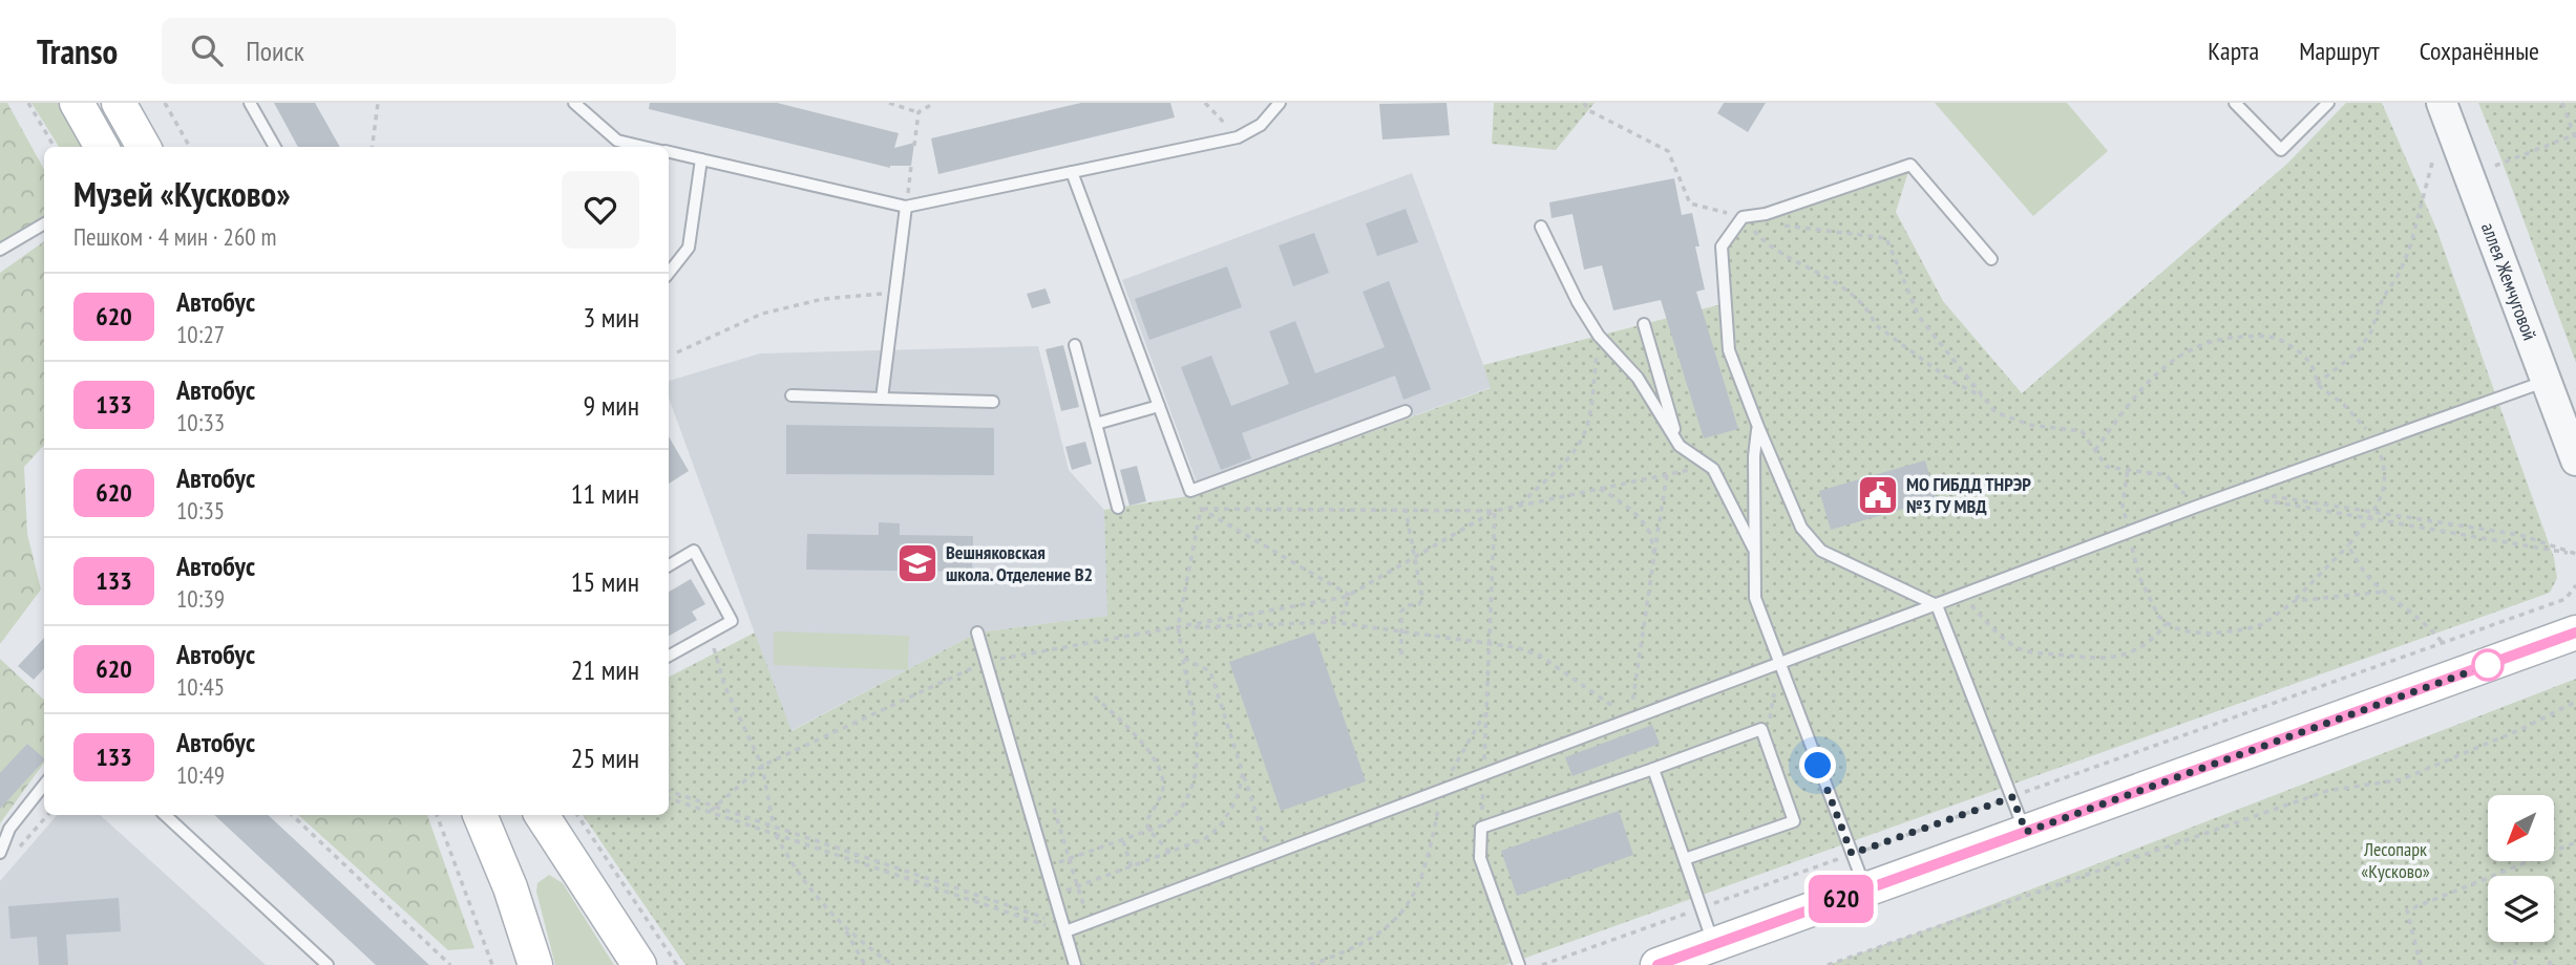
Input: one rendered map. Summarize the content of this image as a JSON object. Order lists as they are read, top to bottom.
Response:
{
  "streets": {
    "street": ["аллея Жемчуговой"]
  },
  "parks": ["Лесопарк «Кусково»"],
  "places": {
    "public building": ["МО ГИБДД ТНРЭР №3 ГУ МВД"],
    "school or university": ["Вешняковская школа. Отделение В2"]
  },
  "lines": ["bus line 620"],
  "north": "bottom left",
  "page": {
    "header": "Transo",
    "search": "Поиск",
    "nav": ["Карта", "Маршрут", "Сохранённые"],
    "on_map": "620",
    "heading": ["Музей «Кусково»", "Пешком · 4 мин · 260 m"],
    "list": [
      {
        "mark": "620",
        "name": "Автобус",
        "note": "10:27",
        "value": "3 мин"
      },
      {
        "mark": "133",
        "name": "Автобус",
        "note": "10:33",
        "value": "9 мин"
      },
      {
        "mark": "620",
        "name": "Автобус",
        "note": "10:35",
        "value": "11 мин"
      },
      {
        "mark": "133",
        "name": "Автобус",
        "note": "10:39",
        "value": "15 мин"
      },
      {
        "mark": "620",
        "name": "Автобус",
        "note": "10:45",
        "value": "21 мин"
      },
      {
        "mark": "133",
        "name": "Автобус",
        "note": "10:49",
        "value": "25 мин"
      }
    ]
  }
}
